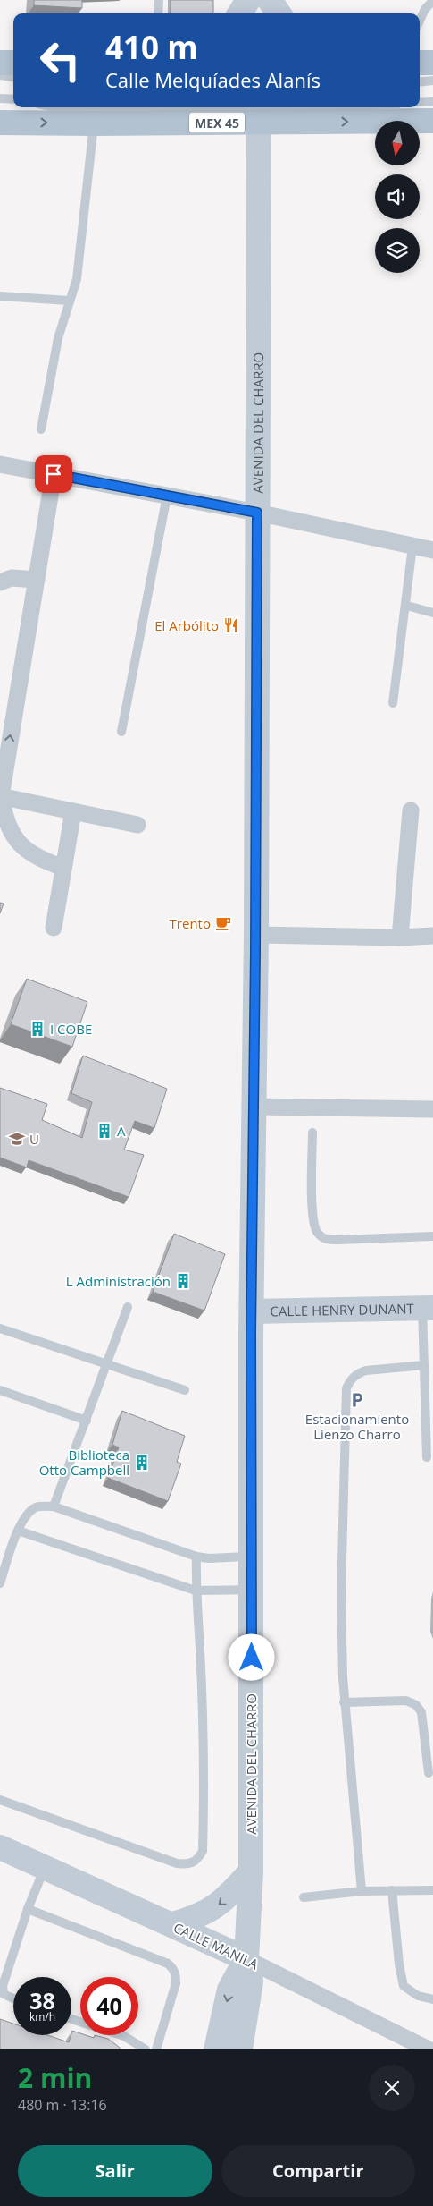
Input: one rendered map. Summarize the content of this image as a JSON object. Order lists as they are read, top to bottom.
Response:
{
  "streets": {
    "main road": ["MEX 45"],
    "street": ["AVENIDA DEL CHARRO", "CALLE HENRY DUNANT", "CALLE MANILA"]
  },
  "crossings": [
    ["MEX 45", "AVENIDA DEL CHARRO"],
    ["AVENIDA DEL CHARRO", "CALLE HENRY DUNANT"],
    ["AVENIDA DEL CHARRO", "CALLE MANILA"]
  ],
  "places": {
    "restaurant": ["El Arbólito"],
    "cafe": ["Trento"],
    "building": [
      "I COBE",
      "A",
      "L Administración",
      "Biblioteca Otto Campbell"
    ],
    "school or university": ["U"],
    "parking": ["Estacionamiento Lienzo Charro"]
  },
  "north": "bottom",
  "page": {
    "turn": ["410 m", "Calle Melquíades Alanís"],
    "speed": "38 km/h",
    "limit": "40",
    "heading": ["2 min", "480 m · 13:16"],
    "buttons": ["Salir", "Compartir"]
  }
}
